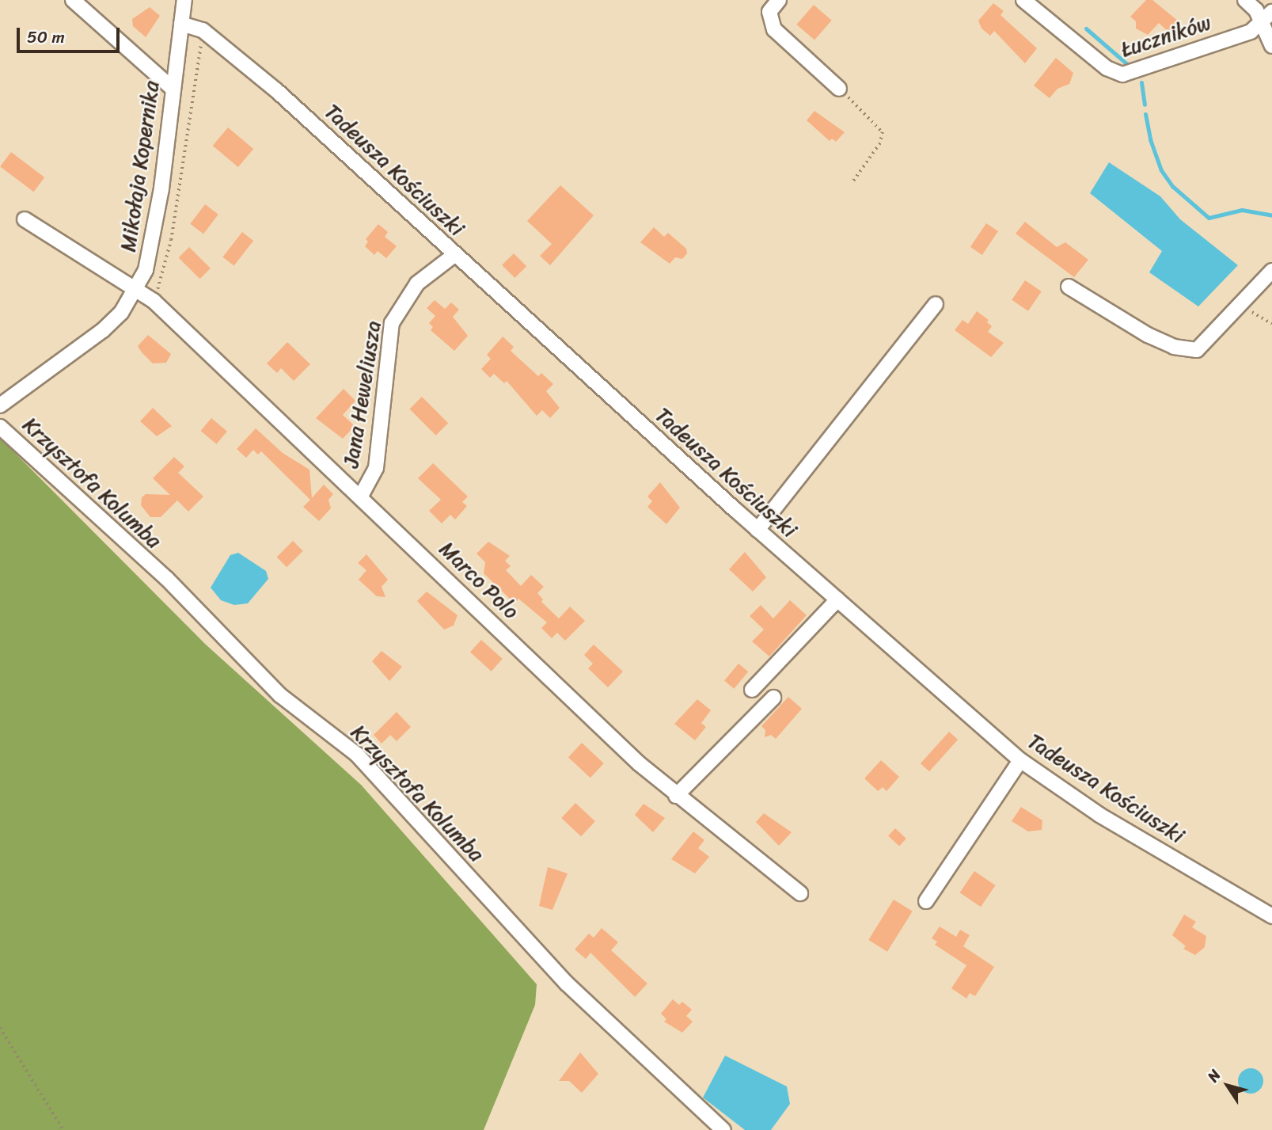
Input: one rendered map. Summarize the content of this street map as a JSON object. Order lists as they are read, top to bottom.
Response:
{
  "streets": {
    "street": [
      "Łuczników",
      "Mikołaja Kopernika",
      "Tadeusza Kościuszki",
      "Jana Heweliusza",
      "Krzysztofa Kolumba",
      "Marco Polo"
    ]
  },
  "crossings": [
    ["Mikołaja Kopernika", "Tadeusza Kościuszki"],
    ["Mikołaja Kopernika", "Marco Polo"],
    ["Tadeusza Kościuszki", "Jana Heweliusza"],
    ["Jana Heweliusza", "Marco Polo"]
  ],
  "scale_bar": "50 m",
  "north": "top left"
}
